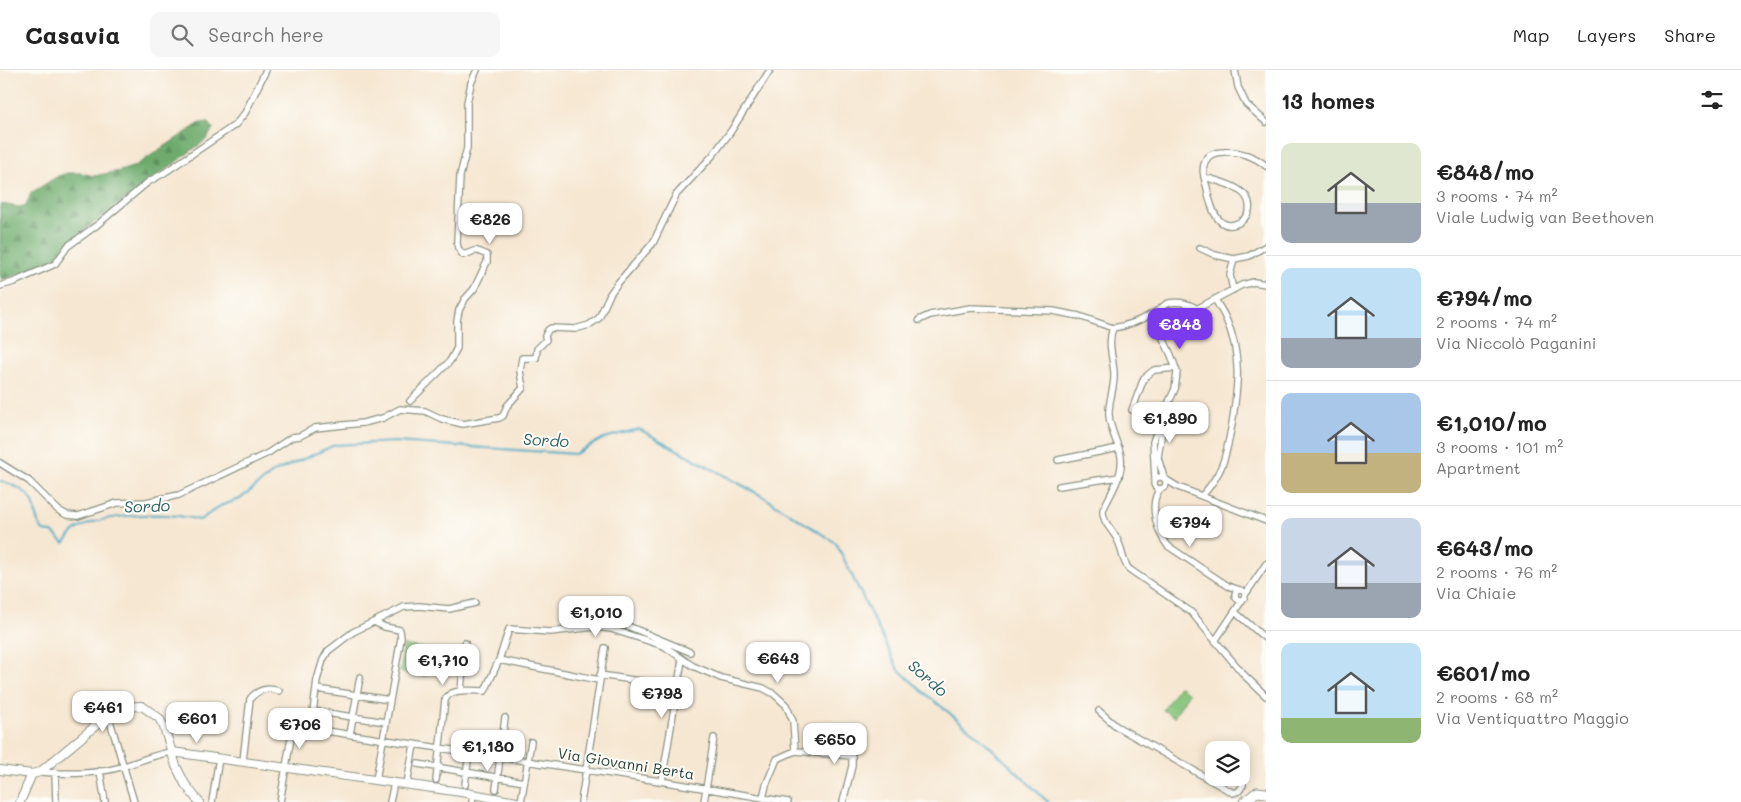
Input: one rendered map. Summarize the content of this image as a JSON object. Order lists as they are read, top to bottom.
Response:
{
  "streets": {
    "street": ["Via Giovanni Berta"]
  },
  "water": ["Sordo"],
  "page": {
    "header": "Casavia",
    "search": "Search here",
    "nav": ["Map", "Layers", "Share"],
    "heading": "13 homes",
    "list": [
      {
        "name": "€848/mo",
        "note": "3 rooms · 74 m² · Viale Ludwig van Beethoven"
      },
      {
        "name": "€794/mo",
        "note": "2 rooms · 74 m² · Via Niccolò Paganini"
      },
      {
        "name": "€1,010/mo",
        "note": "3 rooms · 101 m² · Apartment"
      },
      {
        "name": "€643/mo",
        "note": "2 rooms · 76 m² · Via Chiaie"
      },
      {
        "name": "€601/mo",
        "note": "2 rooms · 68 m² · Via Ventiquattro Maggio"
      }
    ],
    "price": [
      "€826",
      "€848",
      "€1,890",
      "€794",
      "€1,010",
      "€643",
      "€1,710",
      "€798",
      "€461",
      "€601",
      "€706",
      "€650",
      "€1,180"
    ]
  }
}
